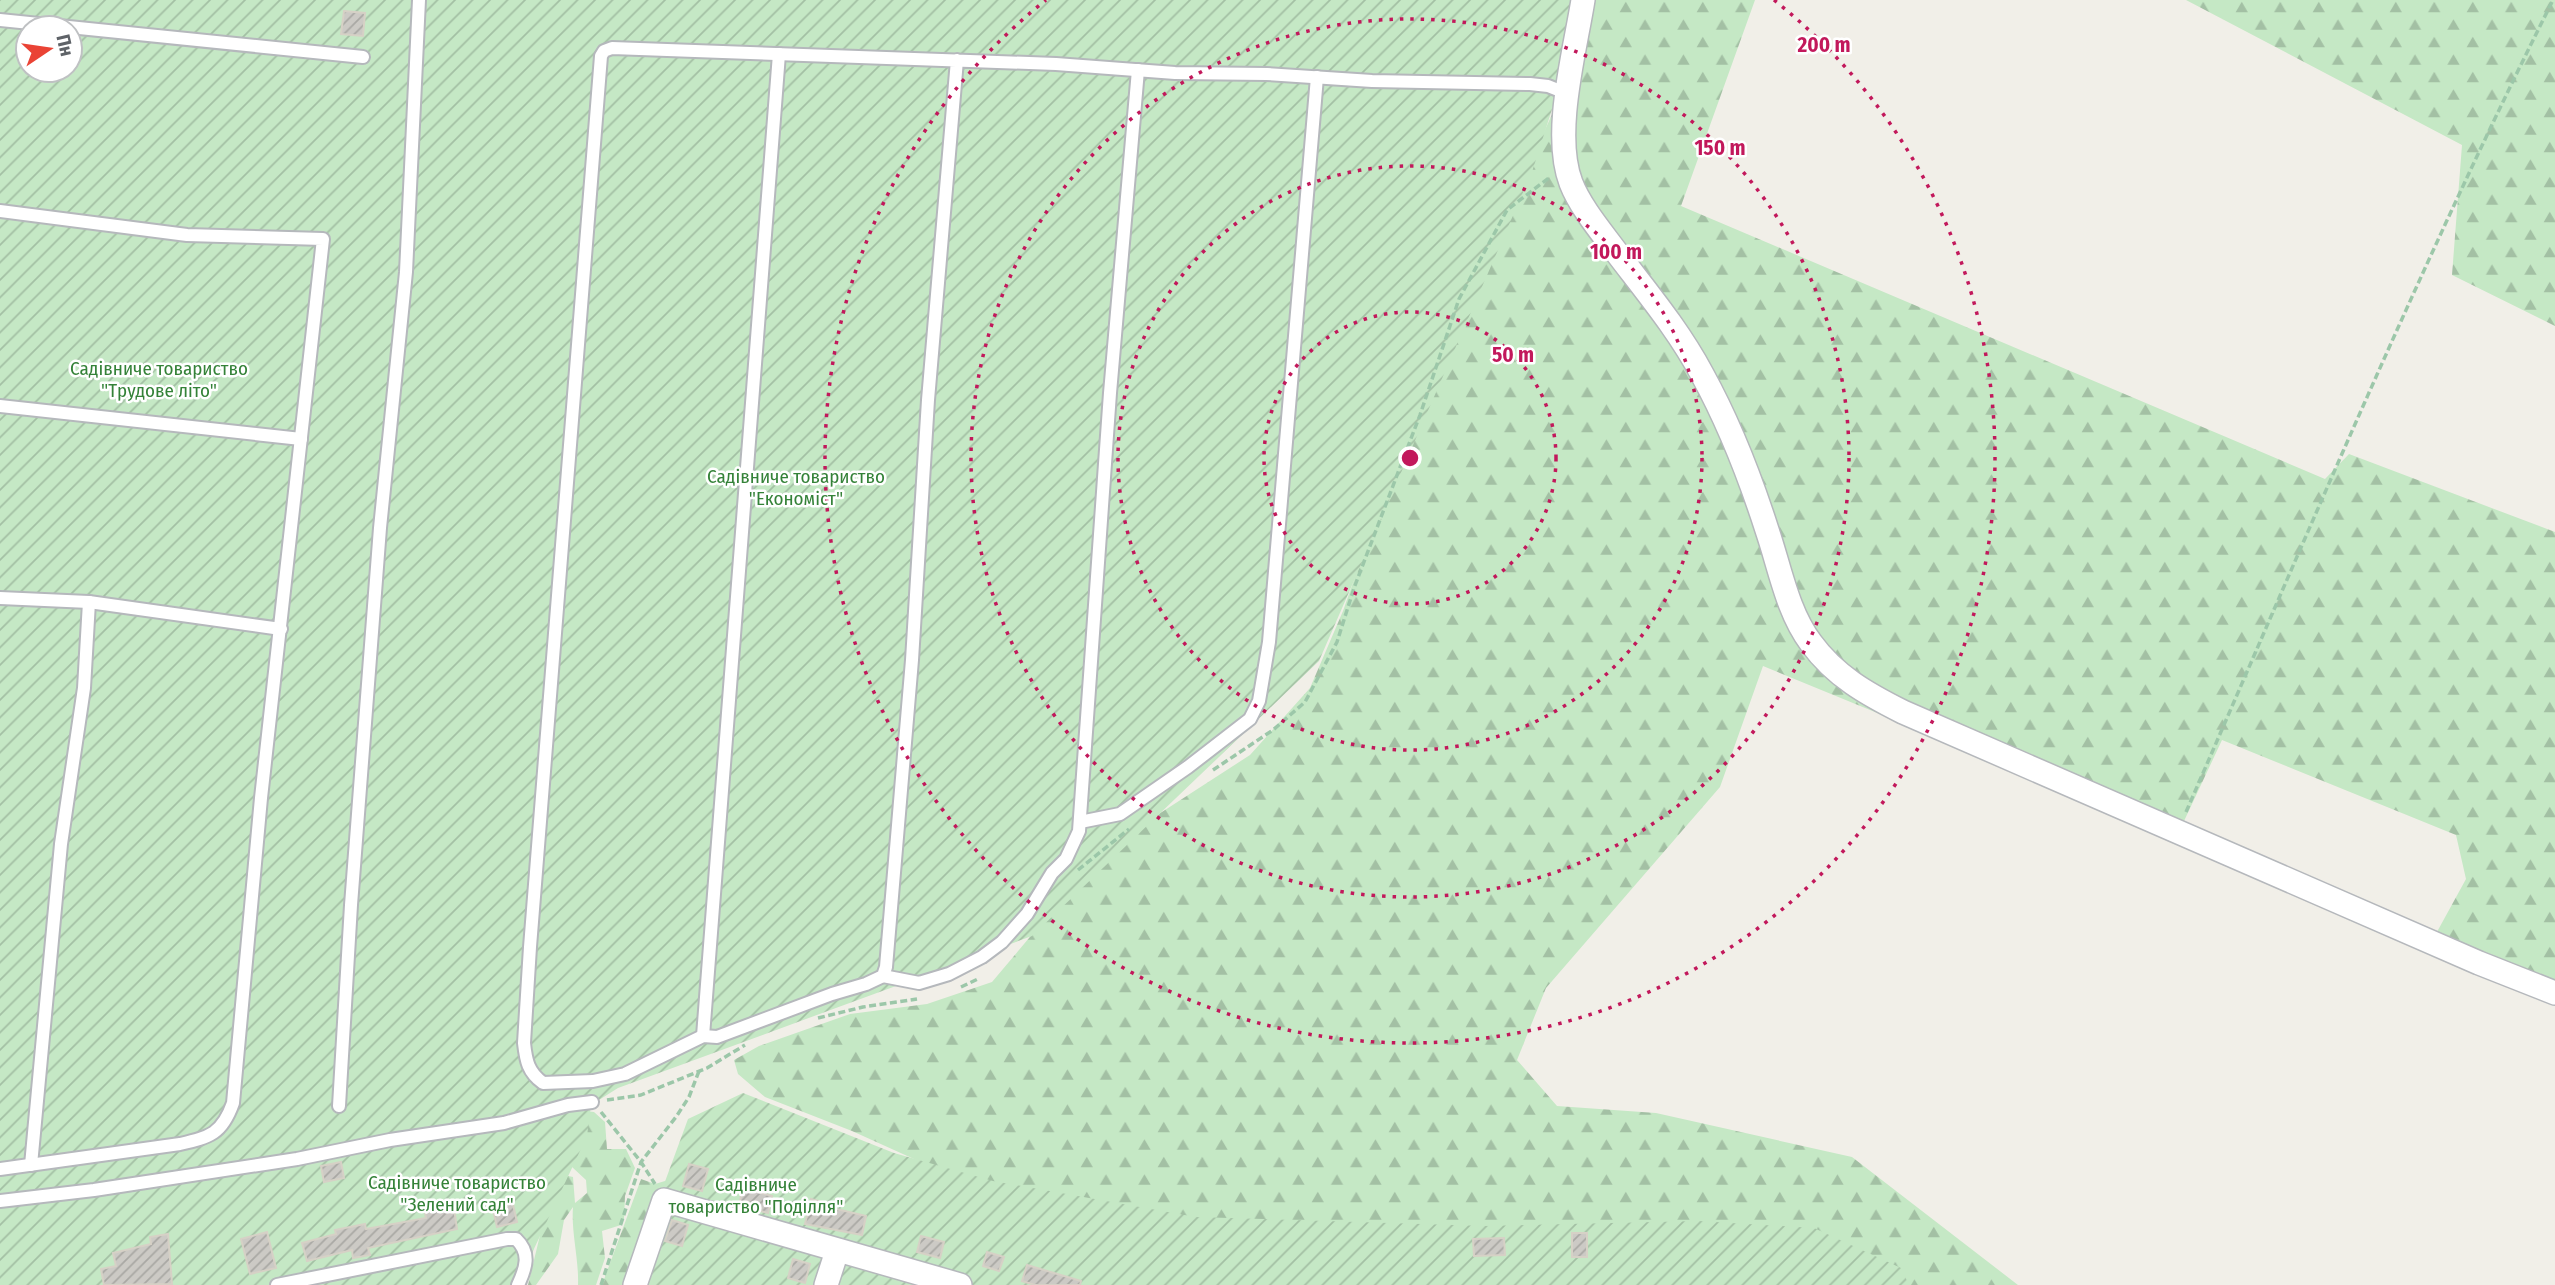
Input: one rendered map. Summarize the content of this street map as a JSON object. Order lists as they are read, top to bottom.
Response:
{
  "parks": [
    "Садівниче товариство \"Трудове літо\"",
    "Садівниче товариство \"Економіст\"",
    "Садівниче товариство \"Зелений сад\"",
    "Садівниче товариство \"Поділля\""
  ],
  "north": "right",
  "rings": [
    "200 m",
    "150 m",
    "100 m",
    "50 m"
  ]
}
